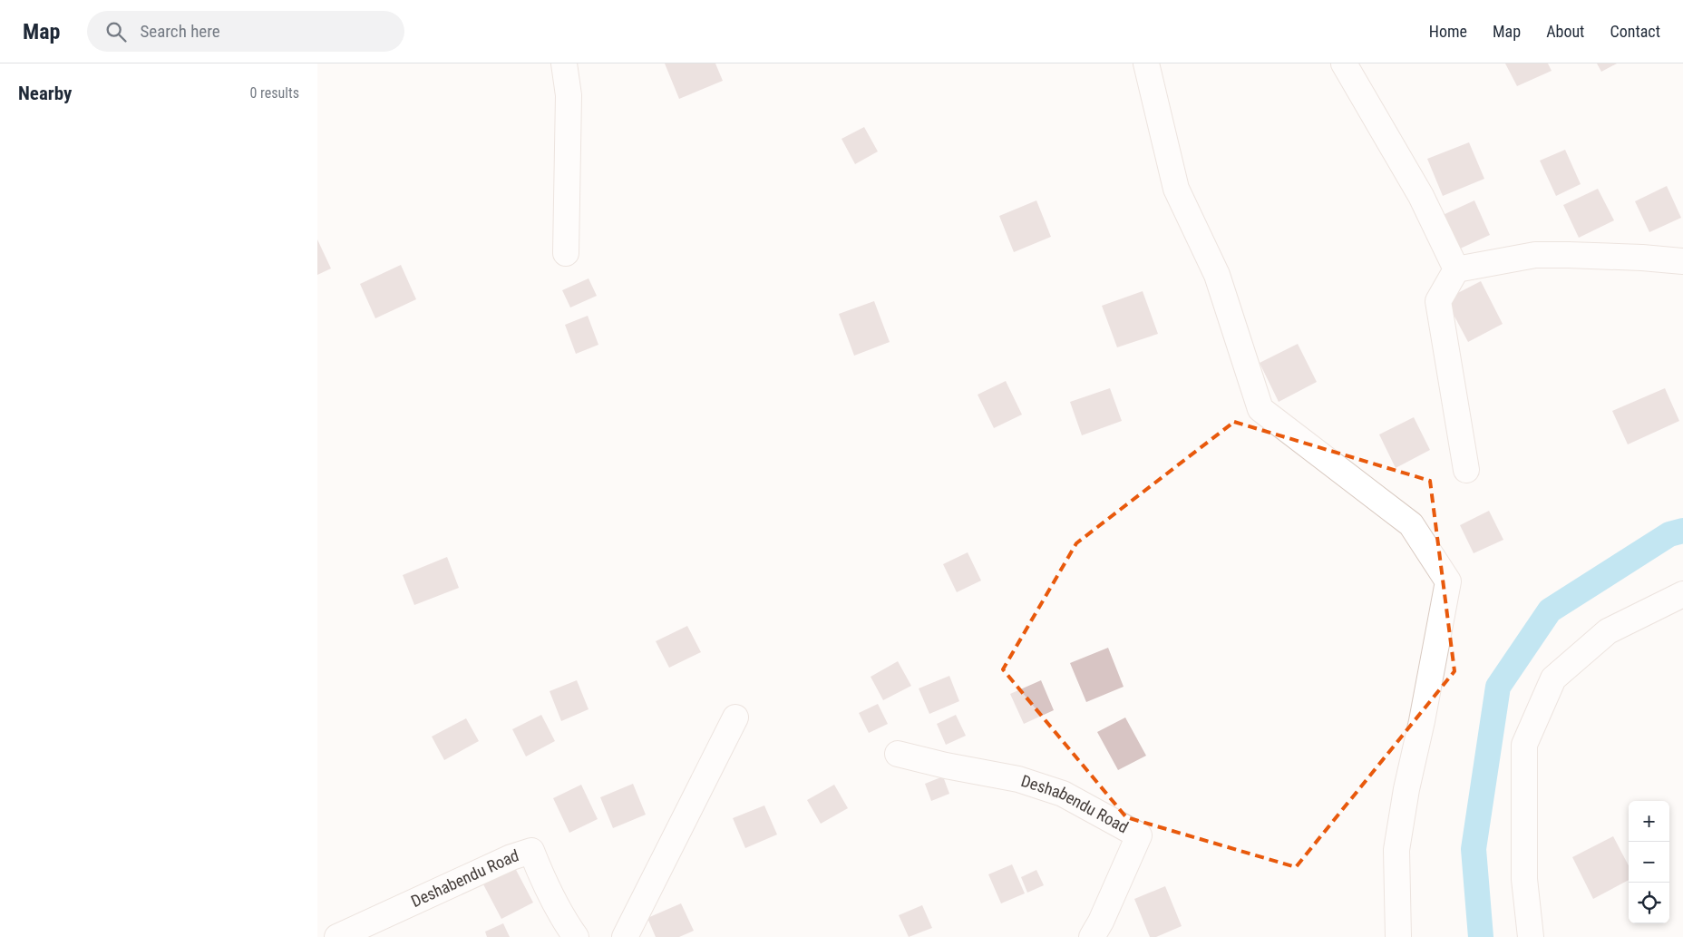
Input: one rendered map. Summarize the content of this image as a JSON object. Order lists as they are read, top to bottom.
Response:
{
  "streets": {
    "street": ["Deshabendu Road"]
  },
  "page": {
    "header": "Map",
    "search": "Search here",
    "nav": [
      "Home",
      "Map",
      "About",
      "Contact"
    ],
    "heading": ["Nearby", "0 results"],
    "map_buttons": ["+", "−"]
  }
}
